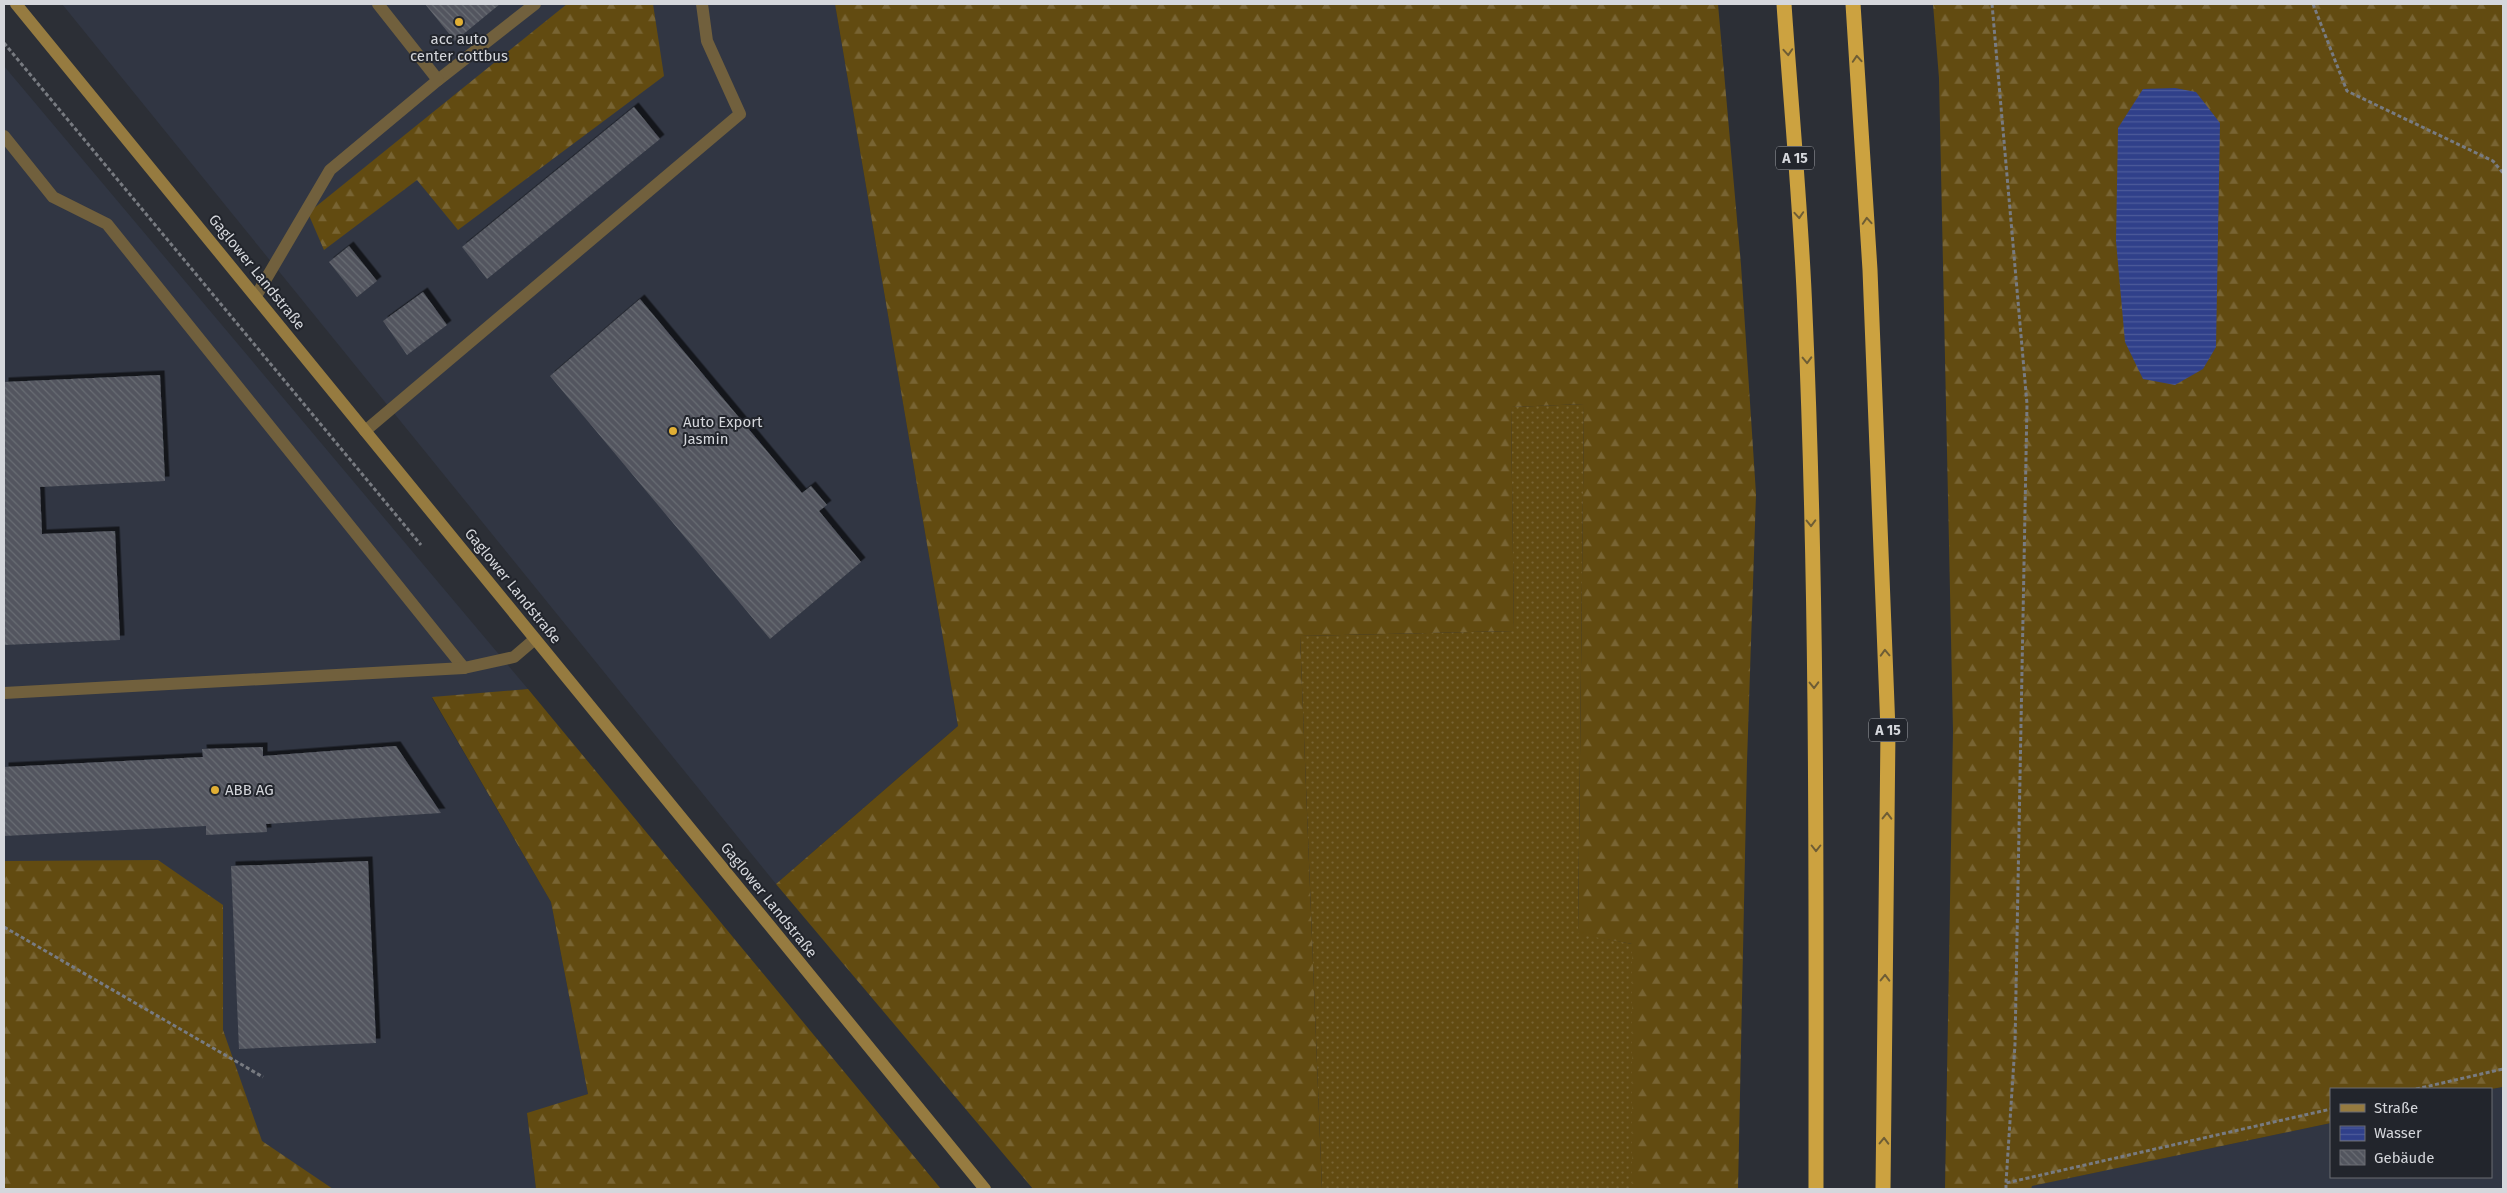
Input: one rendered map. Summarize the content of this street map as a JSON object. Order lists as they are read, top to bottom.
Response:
{
  "streets": {
    "highway": ["A 15"],
    "main road": ["Gaglower Landstraße"]
  },
  "places": ["acc auto center cottbus", "Auto Export Jasmin", "ABB AG"],
  "legend": ["Straße", "Wasser", "Gebäude"]
}
